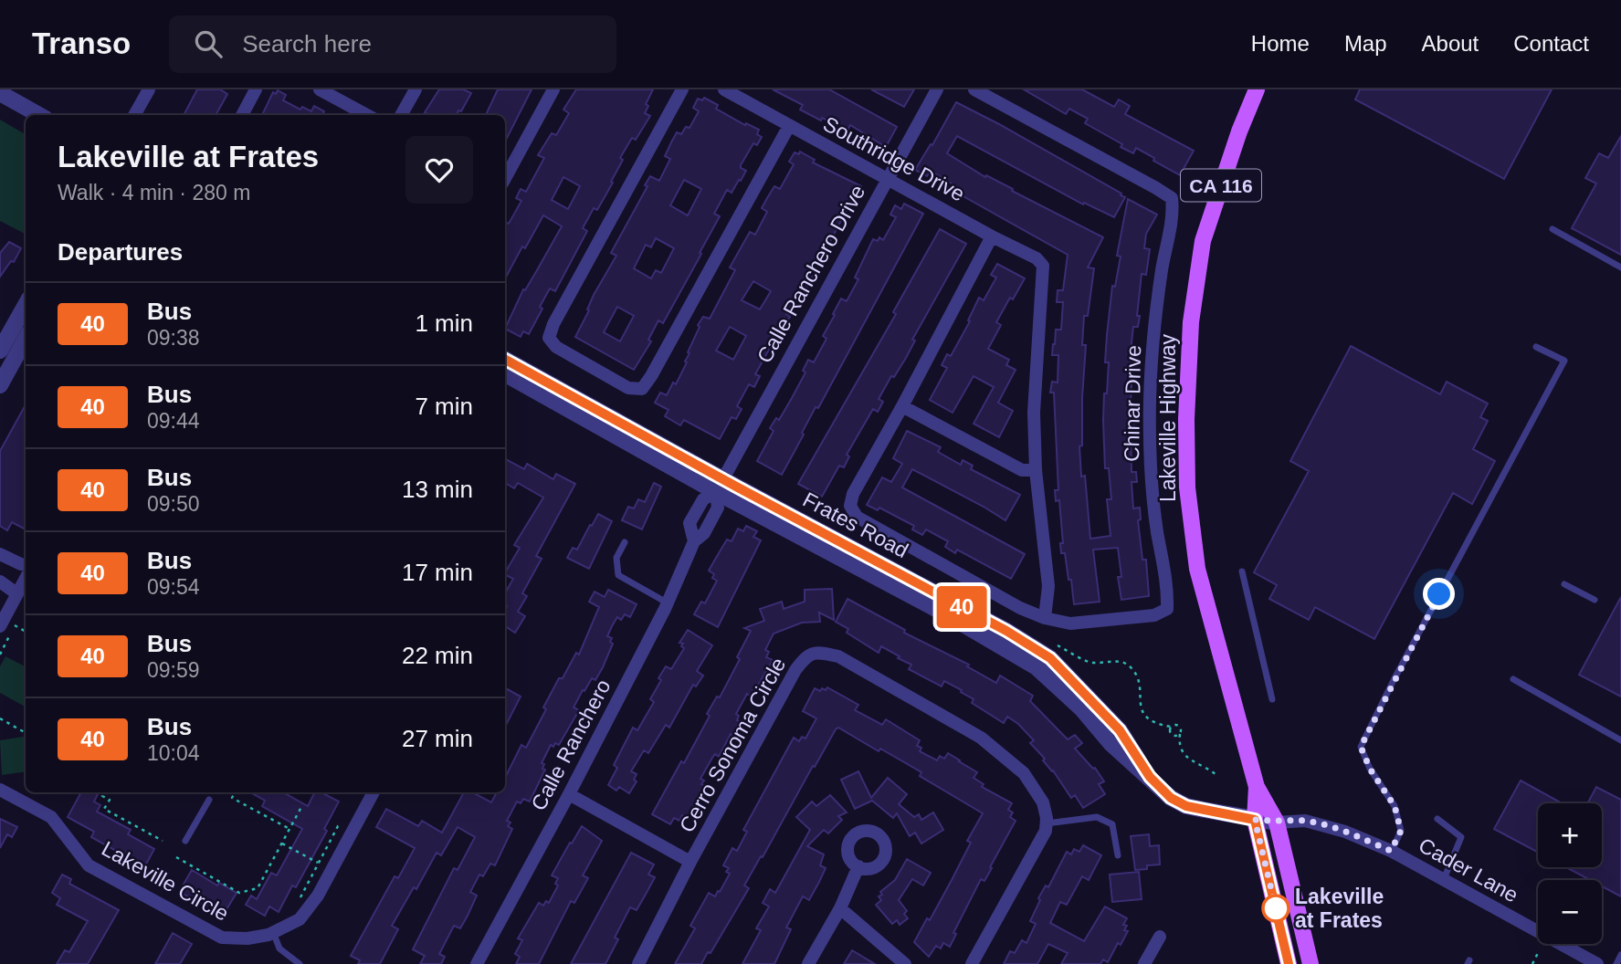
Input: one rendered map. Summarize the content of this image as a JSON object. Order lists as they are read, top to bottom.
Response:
{
  "streets": {
    "main road": ["CA 116", "Lakeville Highway"],
    "street": [
      "Southridge Drive",
      "Calle Ranchero Drive",
      "Chinar Drive",
      "Frates Road",
      "Calle Ranchero",
      "Cerro Sonoma Circle",
      "Cader Lane",
      "Lakeville Circle"
    ]
  },
  "crossings": [
    ["Southridge Drive", "Calle Ranchero Drive"],
    ["Calle Ranchero Drive", "Frates Road"],
    ["Calle Ranchero Drive", "Calle Ranchero"],
    ["Lakeville Highway", "Frates Road"],
    ["Lakeville Highway", "Cader Lane"],
    ["Frates Road", "Calle Ranchero"],
    ["Frates Road", "Cader Lane"]
  ],
  "places": ["Lakeville at Frates"],
  "lines": ["bus line 40"],
  "page": {
    "header": "Transo",
    "search": "Search here",
    "nav": [
      "Home",
      "Map",
      "About",
      "Contact"
    ],
    "on_map": "40",
    "heading": [
      ["Lakeville at Frates", "Walk · 4 min · 280 m"],
      "Departures"
    ],
    "list": [
      {
        "mark": "40",
        "name": "Bus",
        "note": "09:38",
        "value": "1 min"
      },
      {
        "mark": "40",
        "name": "Bus",
        "note": "09:44",
        "value": "7 min"
      },
      {
        "mark": "40",
        "name": "Bus",
        "note": "09:50",
        "value": "13 min"
      },
      {
        "mark": "40",
        "name": "Bus",
        "note": "09:54",
        "value": "17 min"
      },
      {
        "mark": "40",
        "name": "Bus",
        "note": "09:59",
        "value": "22 min"
      },
      {
        "mark": "40",
        "name": "Bus",
        "note": "10:04",
        "value": "27 min"
      }
    ],
    "map_buttons": ["+", "−"]
  }
}
